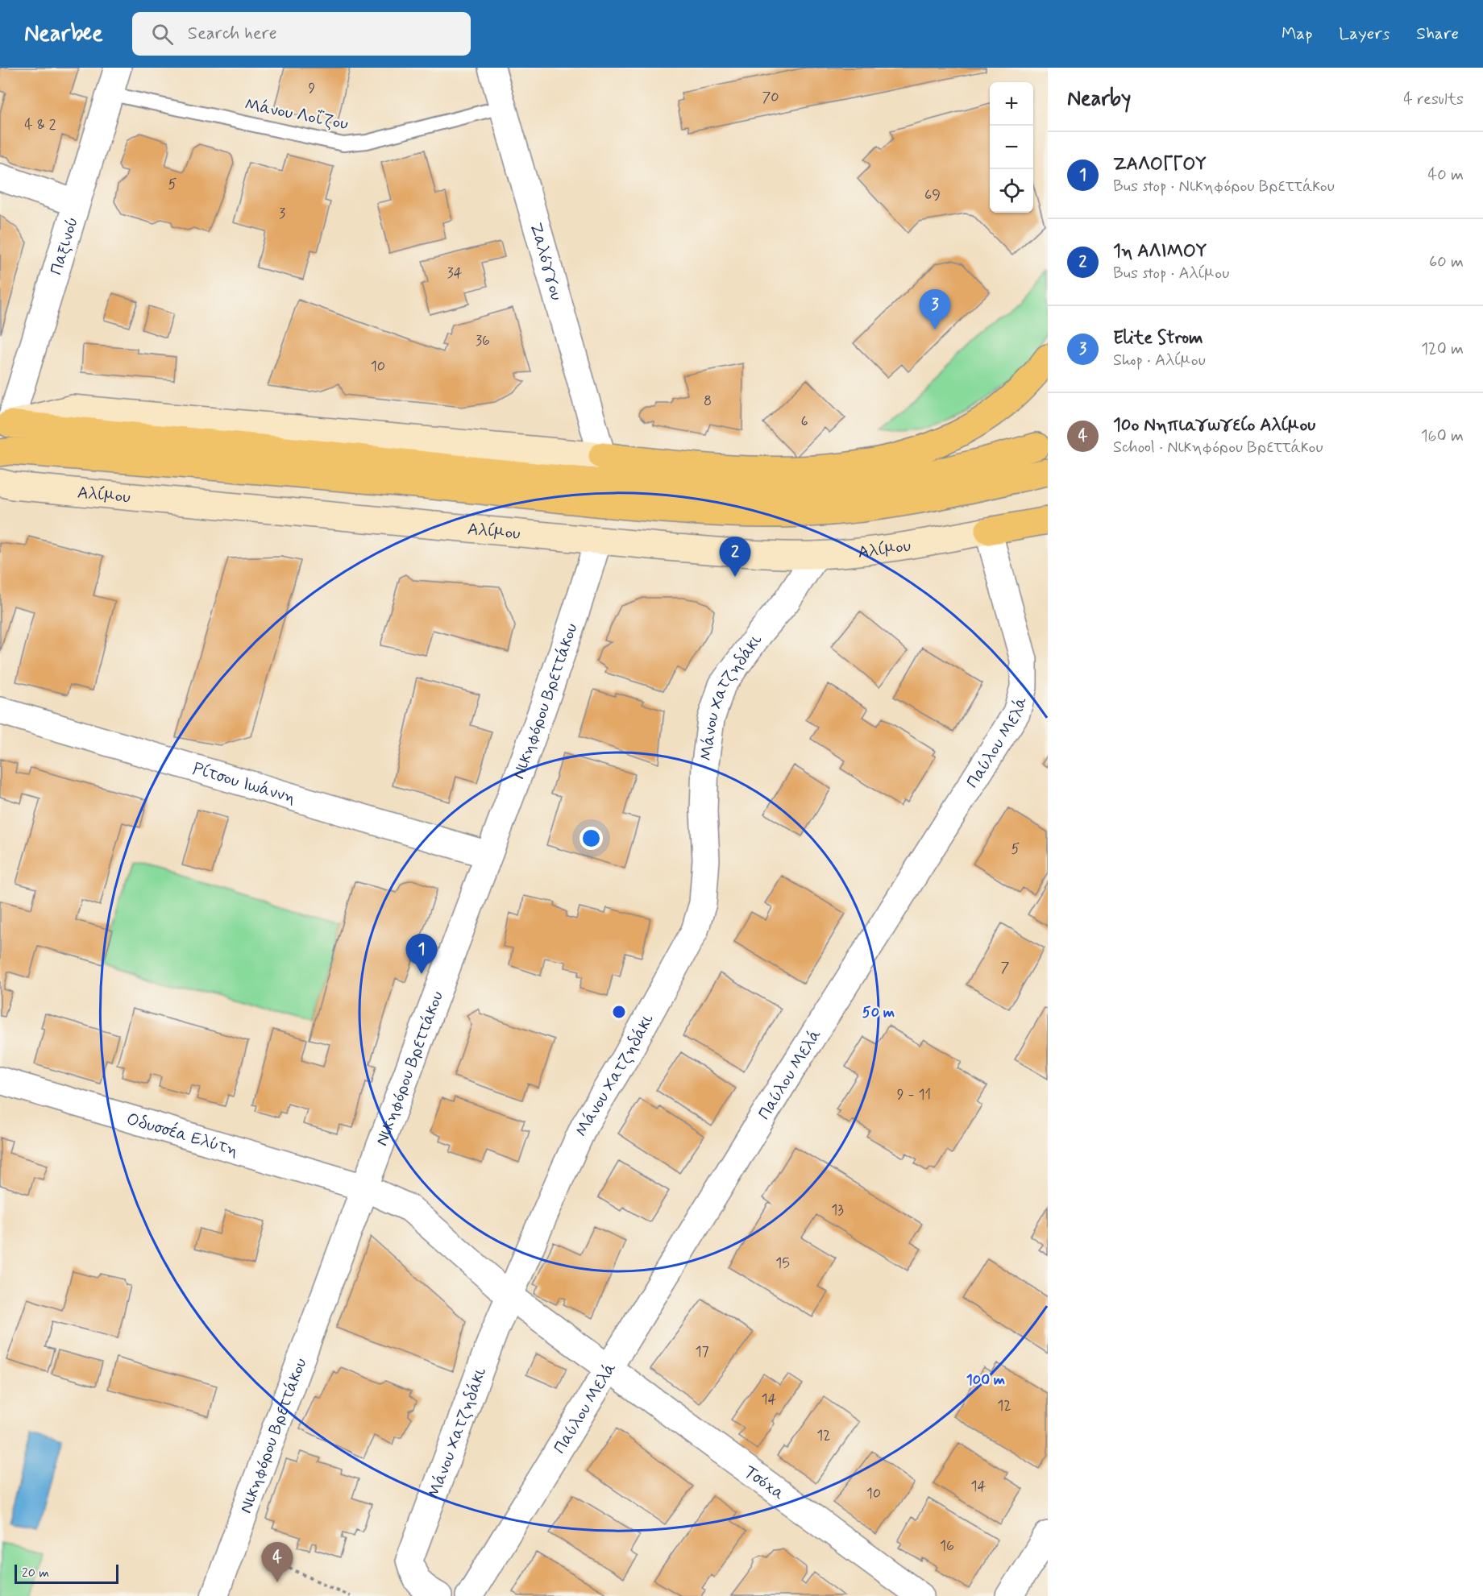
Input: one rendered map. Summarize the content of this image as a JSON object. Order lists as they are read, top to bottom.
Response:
{
  "streets": {
    "main road": ["Αλίμου"],
    "street": [
      "Παξινού",
      "Ζαλόγγου",
      "Μάνου Χατζηδάκι",
      "Νικηφόρου Βρεττάκου",
      "Παύλου Μελά",
      "Ρίτσου Ιωάννη",
      "Οδυσσέα Ελύτη",
      "Τσόχα"
    ],
    "lane": ["Μάνου Λοΐζου"]
  },
  "crossings": [
    ["Μάνου Λοΐζου", "Παξινού"],
    ["Μάνου Λοΐζου", "Ζαλόγγου"],
    ["Αλίμου", "Μάνου Χατζηδάκι"],
    ["Αλίμου", "Νικηφόρου Βρεττάκου"],
    ["Αλίμου", "Παύλου Μελά"],
    ["Μάνου Χατζηδάκι", "Οδυσσέα Ελύτη"],
    ["Μάνου Χατζηδάκι", "Τσόχα"],
    ["Νικηφόρου Βρεττάκου", "Ρίτσου Ιωάννη"],
    ["Νικηφόρου Βρεττάκου", "Οδυσσέα Ελύτη"],
    ["Παύλου Μελά", "Τσόχα"],
    ["Οδυσσέα Ελύτη", "Τσόχα"]
  ],
  "house_numbers": [
    "9",
    "70",
    "4 & 2",
    "5",
    "69",
    "3",
    "34",
    "36",
    "10",
    "8",
    "6",
    "5",
    "7",
    "9 - 11",
    "13",
    "15",
    "17",
    "14",
    "12",
    "12",
    "14",
    "10",
    "16"
  ],
  "scale_bar": "20 m",
  "page": {
    "header": "Nearbee",
    "search": "Search here",
    "nav": ["Map", "Layers", "Share"],
    "heading": ["Nearby", "4 results"],
    "map_buttons": ["+", "−"],
    "list": [
      {
        "mark": "1",
        "name": "ΖΑΛΟΓΓΟΥ",
        "note": "Bus stop · Νικηφόρου Βρεττάκου",
        "value": "40 m"
      },
      {
        "mark": "2",
        "name": "1η ΑΛΙΜΟΥ",
        "note": "Bus stop · Αλίμου",
        "value": "60 m"
      },
      {
        "mark": "3",
        "name": "Elite Strom",
        "note": "Shop · Αλίμου",
        "value": "120 m"
      },
      {
        "mark": "4",
        "name": "10ο Νηπιαγωγείο Αλίμου",
        "note": "School · Νικηφόρου Βρεττάκου",
        "value": "160 m"
      }
    ],
    "pins": [
      "3",
      "2",
      "1",
      "4"
    ],
    "scale": "20 m"
  },
  "rings": ["50 m", "100 m"]
}
